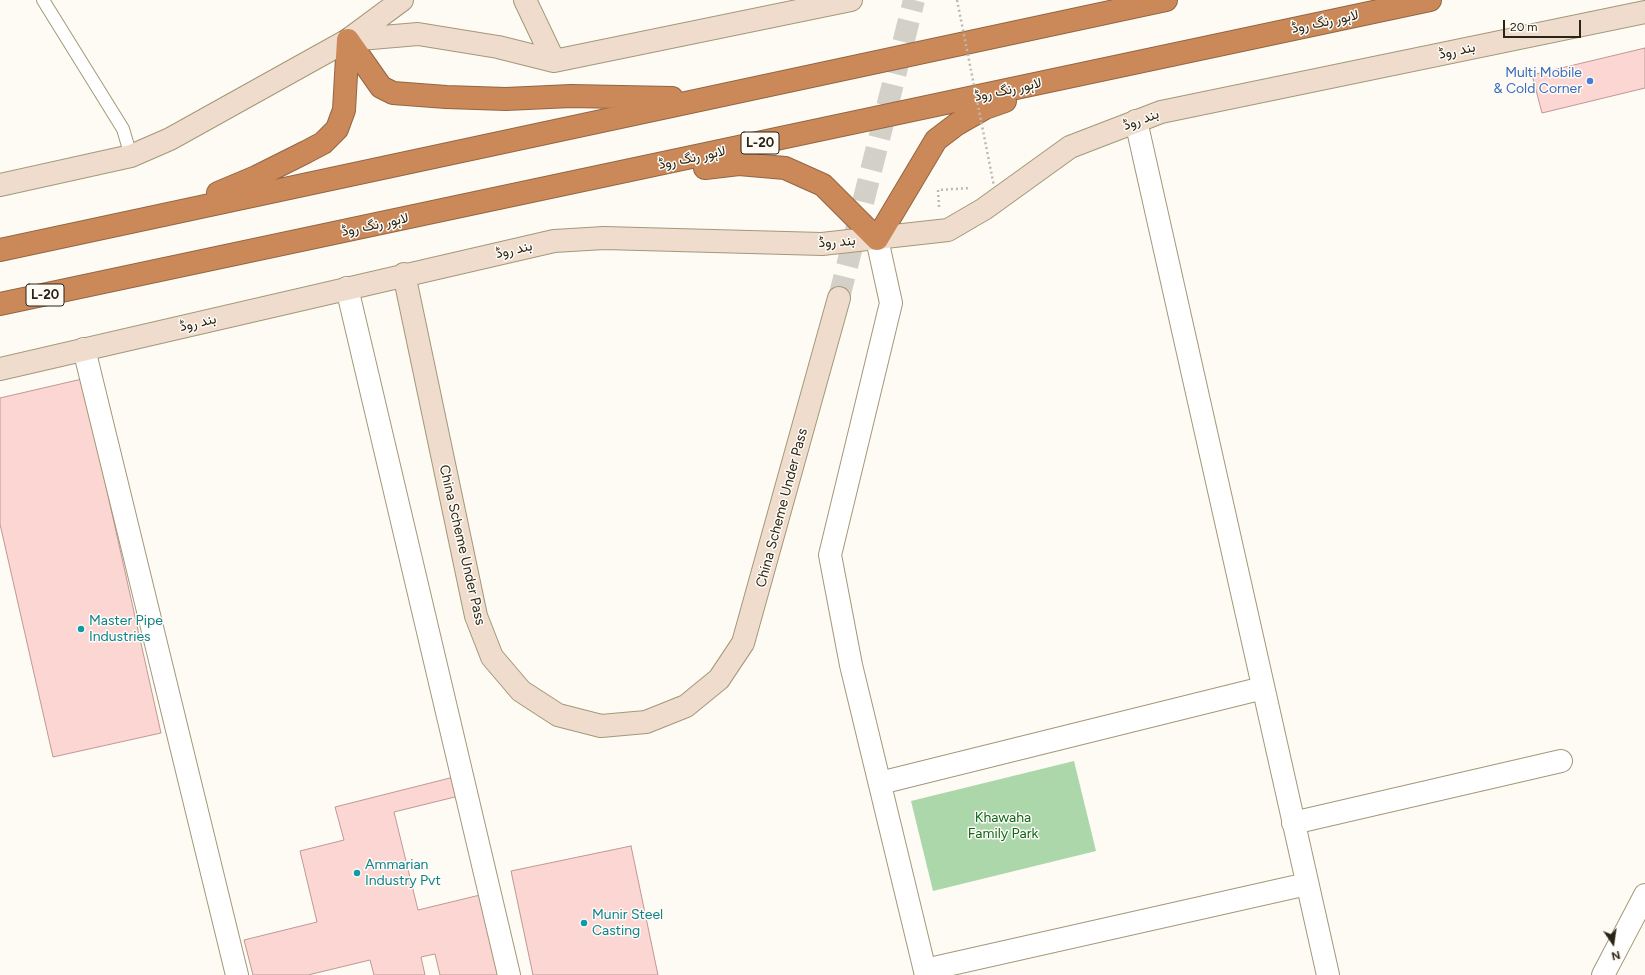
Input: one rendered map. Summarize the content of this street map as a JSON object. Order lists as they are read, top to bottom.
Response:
{
  "streets": {
    "highway": ["لاہور رنگ روڈ", "L-20"],
    "main road": ["بند روڈ", "China Scheme Under Pass"]
  },
  "crossings": [
    ["بند روڈ", "China Scheme Under Pass"]
  ],
  "parks": ["Khawaha Family Park"],
  "places": [
    "Multi Mobile & Cold Corner",
    "Master Pipe Industries",
    "Ammarian Industry Pvt",
    "Munir Steel Casting"
  ],
  "scale_bar": "20 m",
  "north": "bottom"
}
